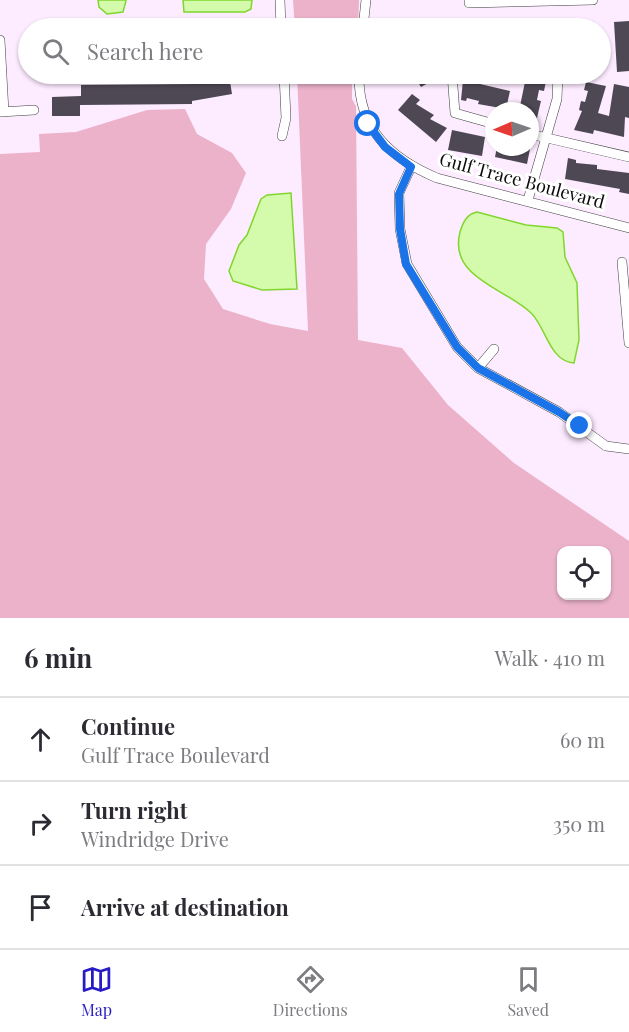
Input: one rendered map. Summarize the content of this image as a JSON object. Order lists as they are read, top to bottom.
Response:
{
  "streets": {
    "street": ["Gulf Trace Boulevard"]
  },
  "north": "left",
  "page": {
    "search": "Search here",
    "heading": ["6 min", "Walk · 410 m"],
    "list": [
      ["Continue", "Gulf Trace Boulevard", "60 m"],
      ["Turn right", "Windridge Drive", "350 m"],
      "Arrive at destination"
    ],
    "nav": ["Map", "Directions", "Saved"]
  }
}
